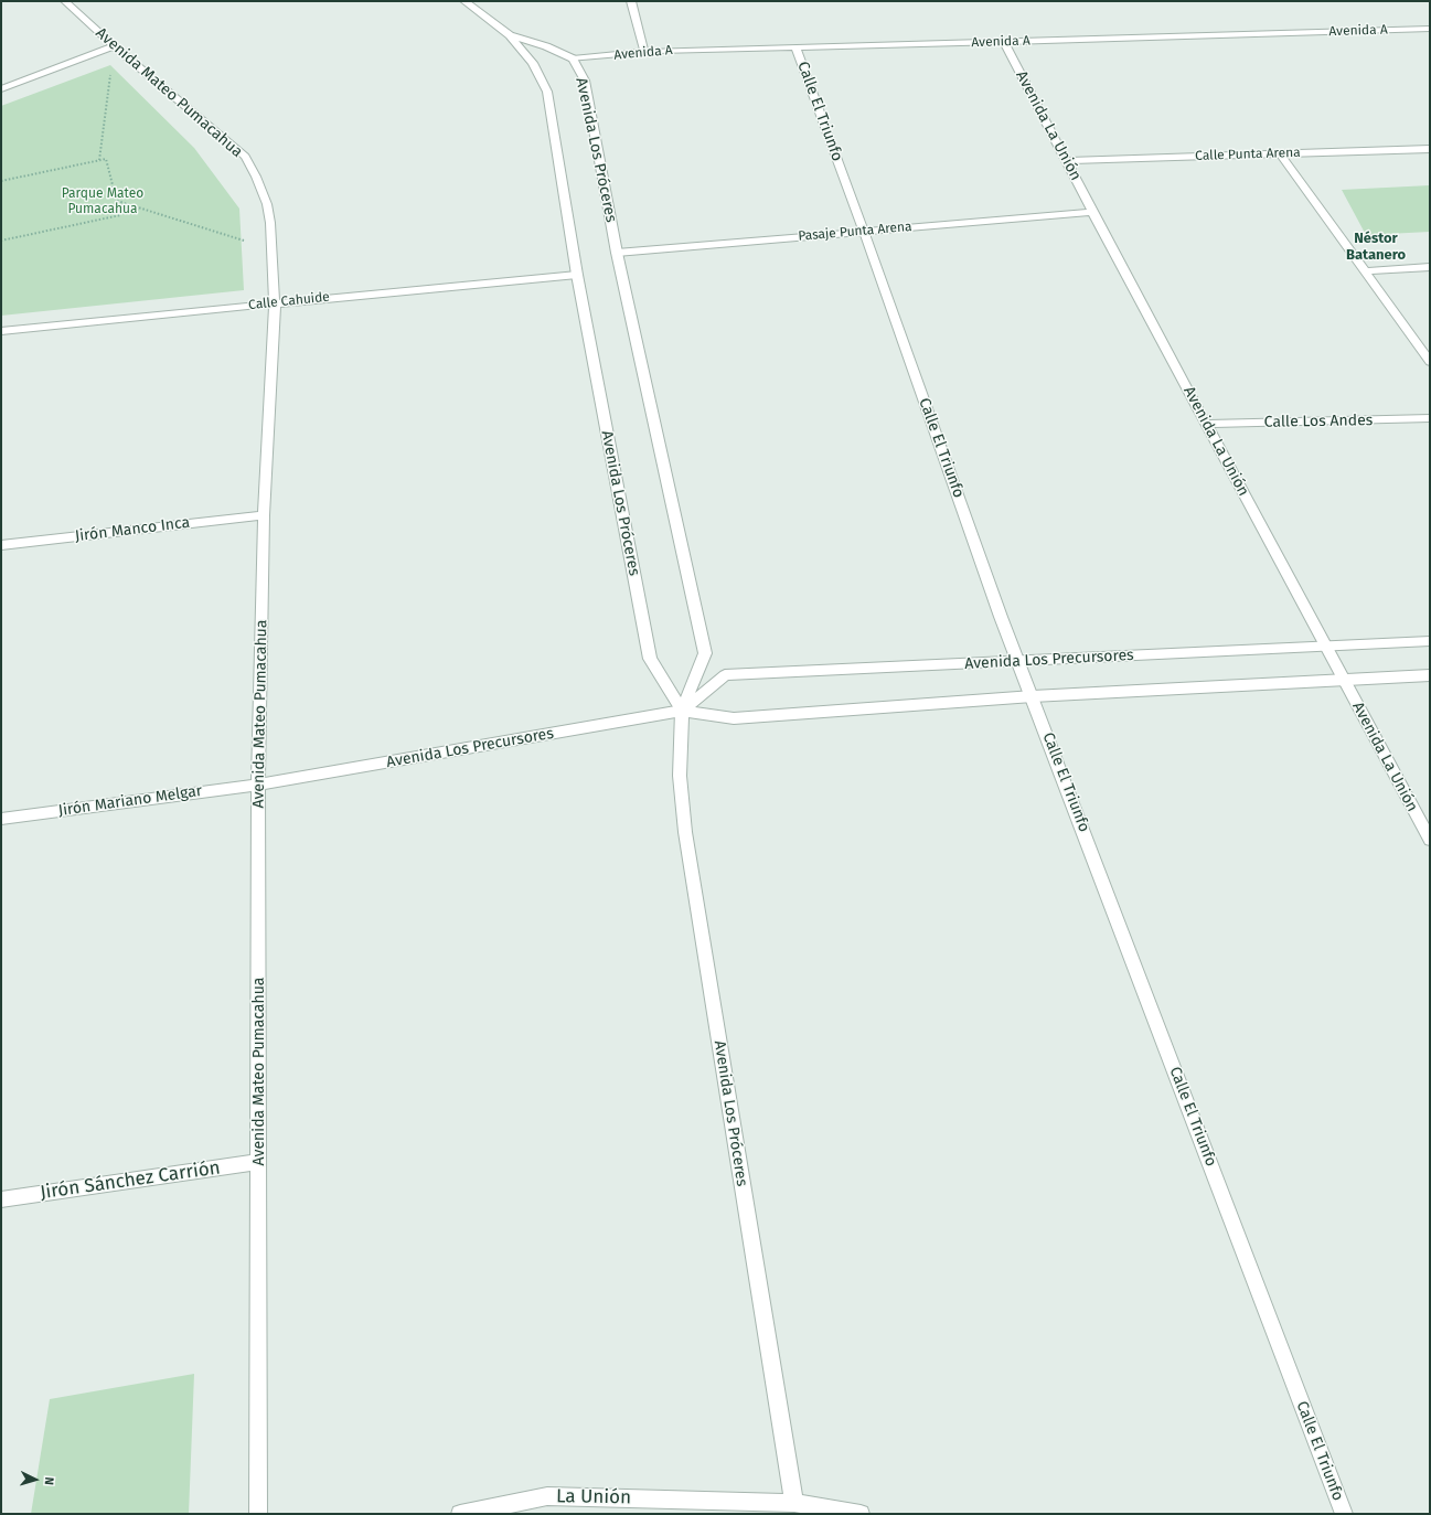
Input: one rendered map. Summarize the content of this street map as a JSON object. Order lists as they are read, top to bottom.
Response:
{
  "streets": {
    "street": [
      "Avenida A",
      "Avenida Mateo Pumacahua",
      "Calle El Triunfo",
      "Avenida La Unión",
      "Avenida Los Próceres",
      "Calle Punta Arena",
      "Pasaje Punta Arena",
      "Calle Cahuide",
      "Calle Los Andes",
      "Jirón Manco Inca",
      "Avenida Los Precursores",
      "Jirón Mariano Melgar",
      "Jirón Sánchez Carrión",
      "La Unión"
    ]
  },
  "crossings": [
    ["Avenida A", "Calle El Triunfo"],
    ["Avenida A", "Avenida La Unión"],
    ["Avenida A", "Avenida Los Próceres"],
    ["Avenida Mateo Pumacahua", "Calle Cahuide"],
    ["Avenida Mateo Pumacahua", "Jirón Manco Inca"],
    ["Avenida Mateo Pumacahua", "Avenida Los Precursores"],
    ["Avenida Mateo Pumacahua", "Jirón Mariano Melgar"],
    ["Avenida Mateo Pumacahua", "Jirón Sánchez Carrión"],
    ["Calle El Triunfo", "Pasaje Punta Arena"],
    ["Calle El Triunfo", "Avenida Los Precursores"],
    ["Avenida La Unión", "Calle Punta Arena"],
    ["Avenida La Unión", "Pasaje Punta Arena"],
    ["Avenida La Unión", "Calle Los Andes"],
    ["Avenida La Unión", "Avenida Los Precursores"],
    ["Avenida Los Próceres", "Pasaje Punta Arena"],
    ["Avenida Los Próceres", "Calle Cahuide"],
    ["Avenida Los Próceres", "Avenida Los Precursores"],
    ["Avenida Los Próceres", "La Unión"],
    ["Avenida Los Precursores", "Jirón Mariano Melgar"]
  ],
  "districts": ["Néstor Batanero"],
  "parks": ["Parque Mateo Pumacahua"],
  "north": "right"
}
